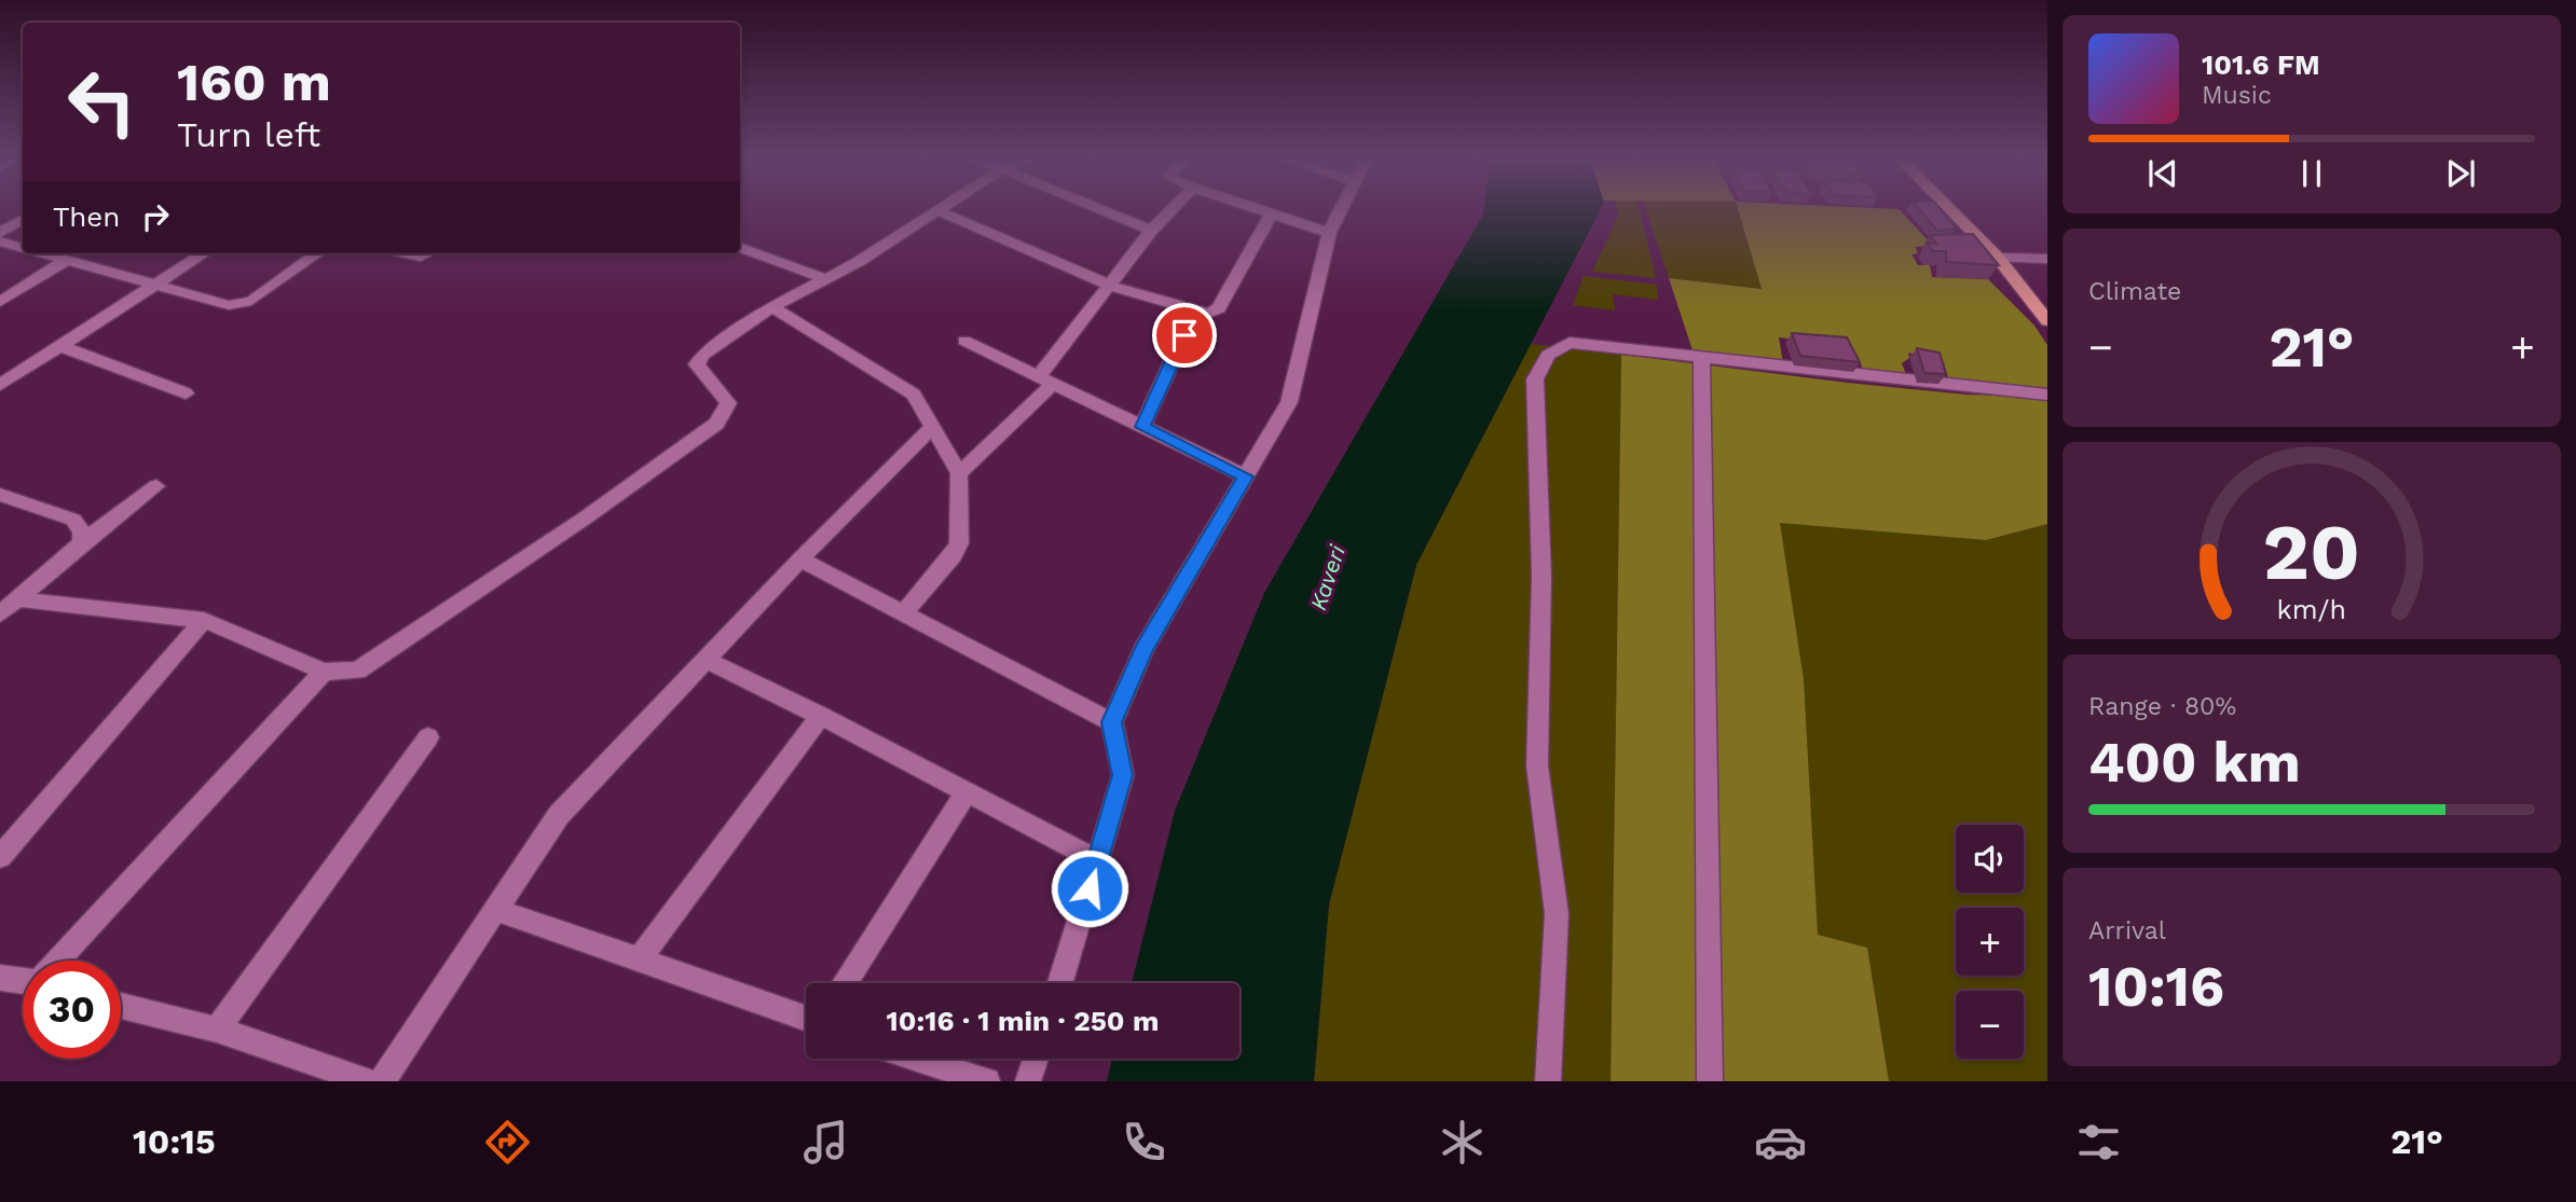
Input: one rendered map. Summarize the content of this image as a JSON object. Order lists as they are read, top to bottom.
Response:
{
  "water": ["Kaveri"],
  "page": {
    "turn": ["160 m", "Turn left"],
    "song": ["101.6 FM", "Music"],
    "then": "Then",
    "tile": [
      "Climate",
      ["Range · 80%", "400 km"],
      ["Arrival", "10:16"]
    ],
    "heat": ["−", "21°", "+"],
    "map_buttons": ["+", "−"],
    "limit": "30",
    "trip": "10:16 · 1 min · 250 m",
    "tabs": ["10:15", "21°"],
    "gauge": ["20", "km/h"]
  }
}
